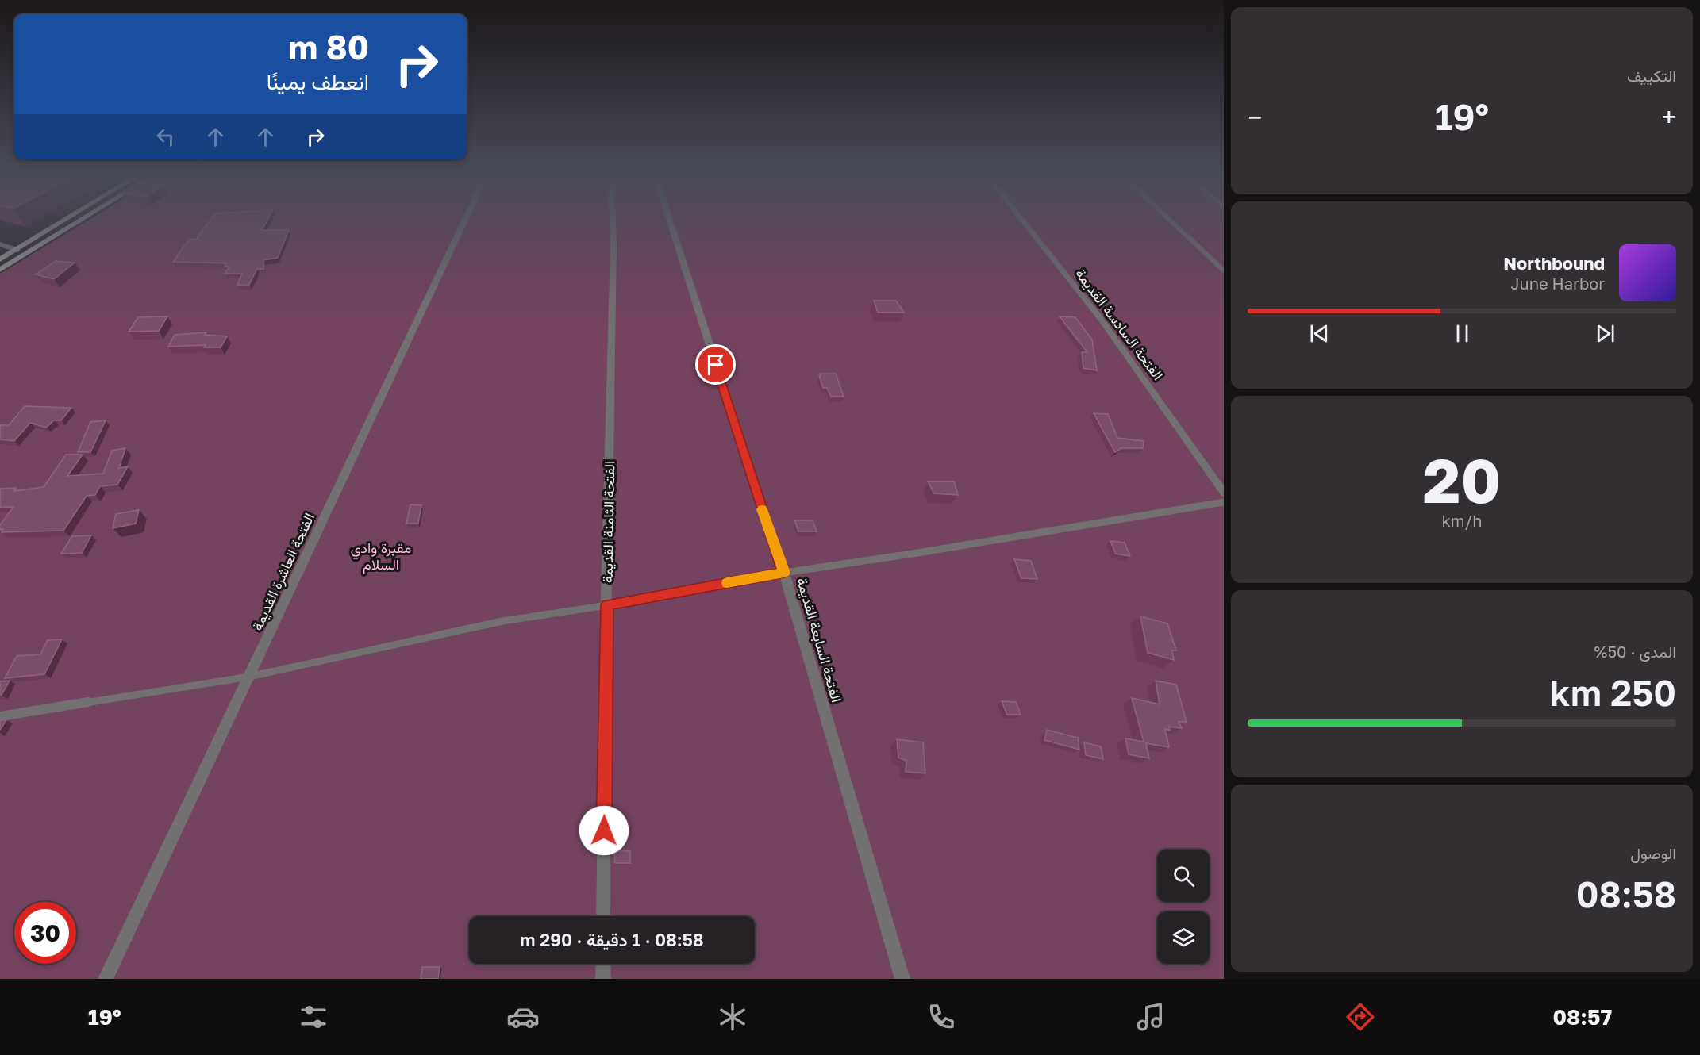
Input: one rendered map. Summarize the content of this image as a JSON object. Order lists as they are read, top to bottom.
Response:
{
  "streets": {
    "street": [
      "الفتحة السادسة القديمة",
      "الفتحة الثامنة القديمة",
      "الفتحة العاشرة القديمة",
      "الفتحة السابعة القديمة"
    ]
  },
  "parks": ["مقبرة وادي السلام"],
  "page": {
    "tile": [
      "التكييف",
      ["20", "km/h"],
      ["المدى · 50%", "250 km"],
      ["الوصول", "08:58"]
    ],
    "turn": ["80 m", "انعطف يمينًا"],
    "heat": ["−", "19°", "+"],
    "song": ["Northbound", "June Harbor"],
    "limit": "30",
    "trip": "08:58 · 1 دقيقة · 290 m",
    "tabs": ["08:57", "19°"]
  }
}
